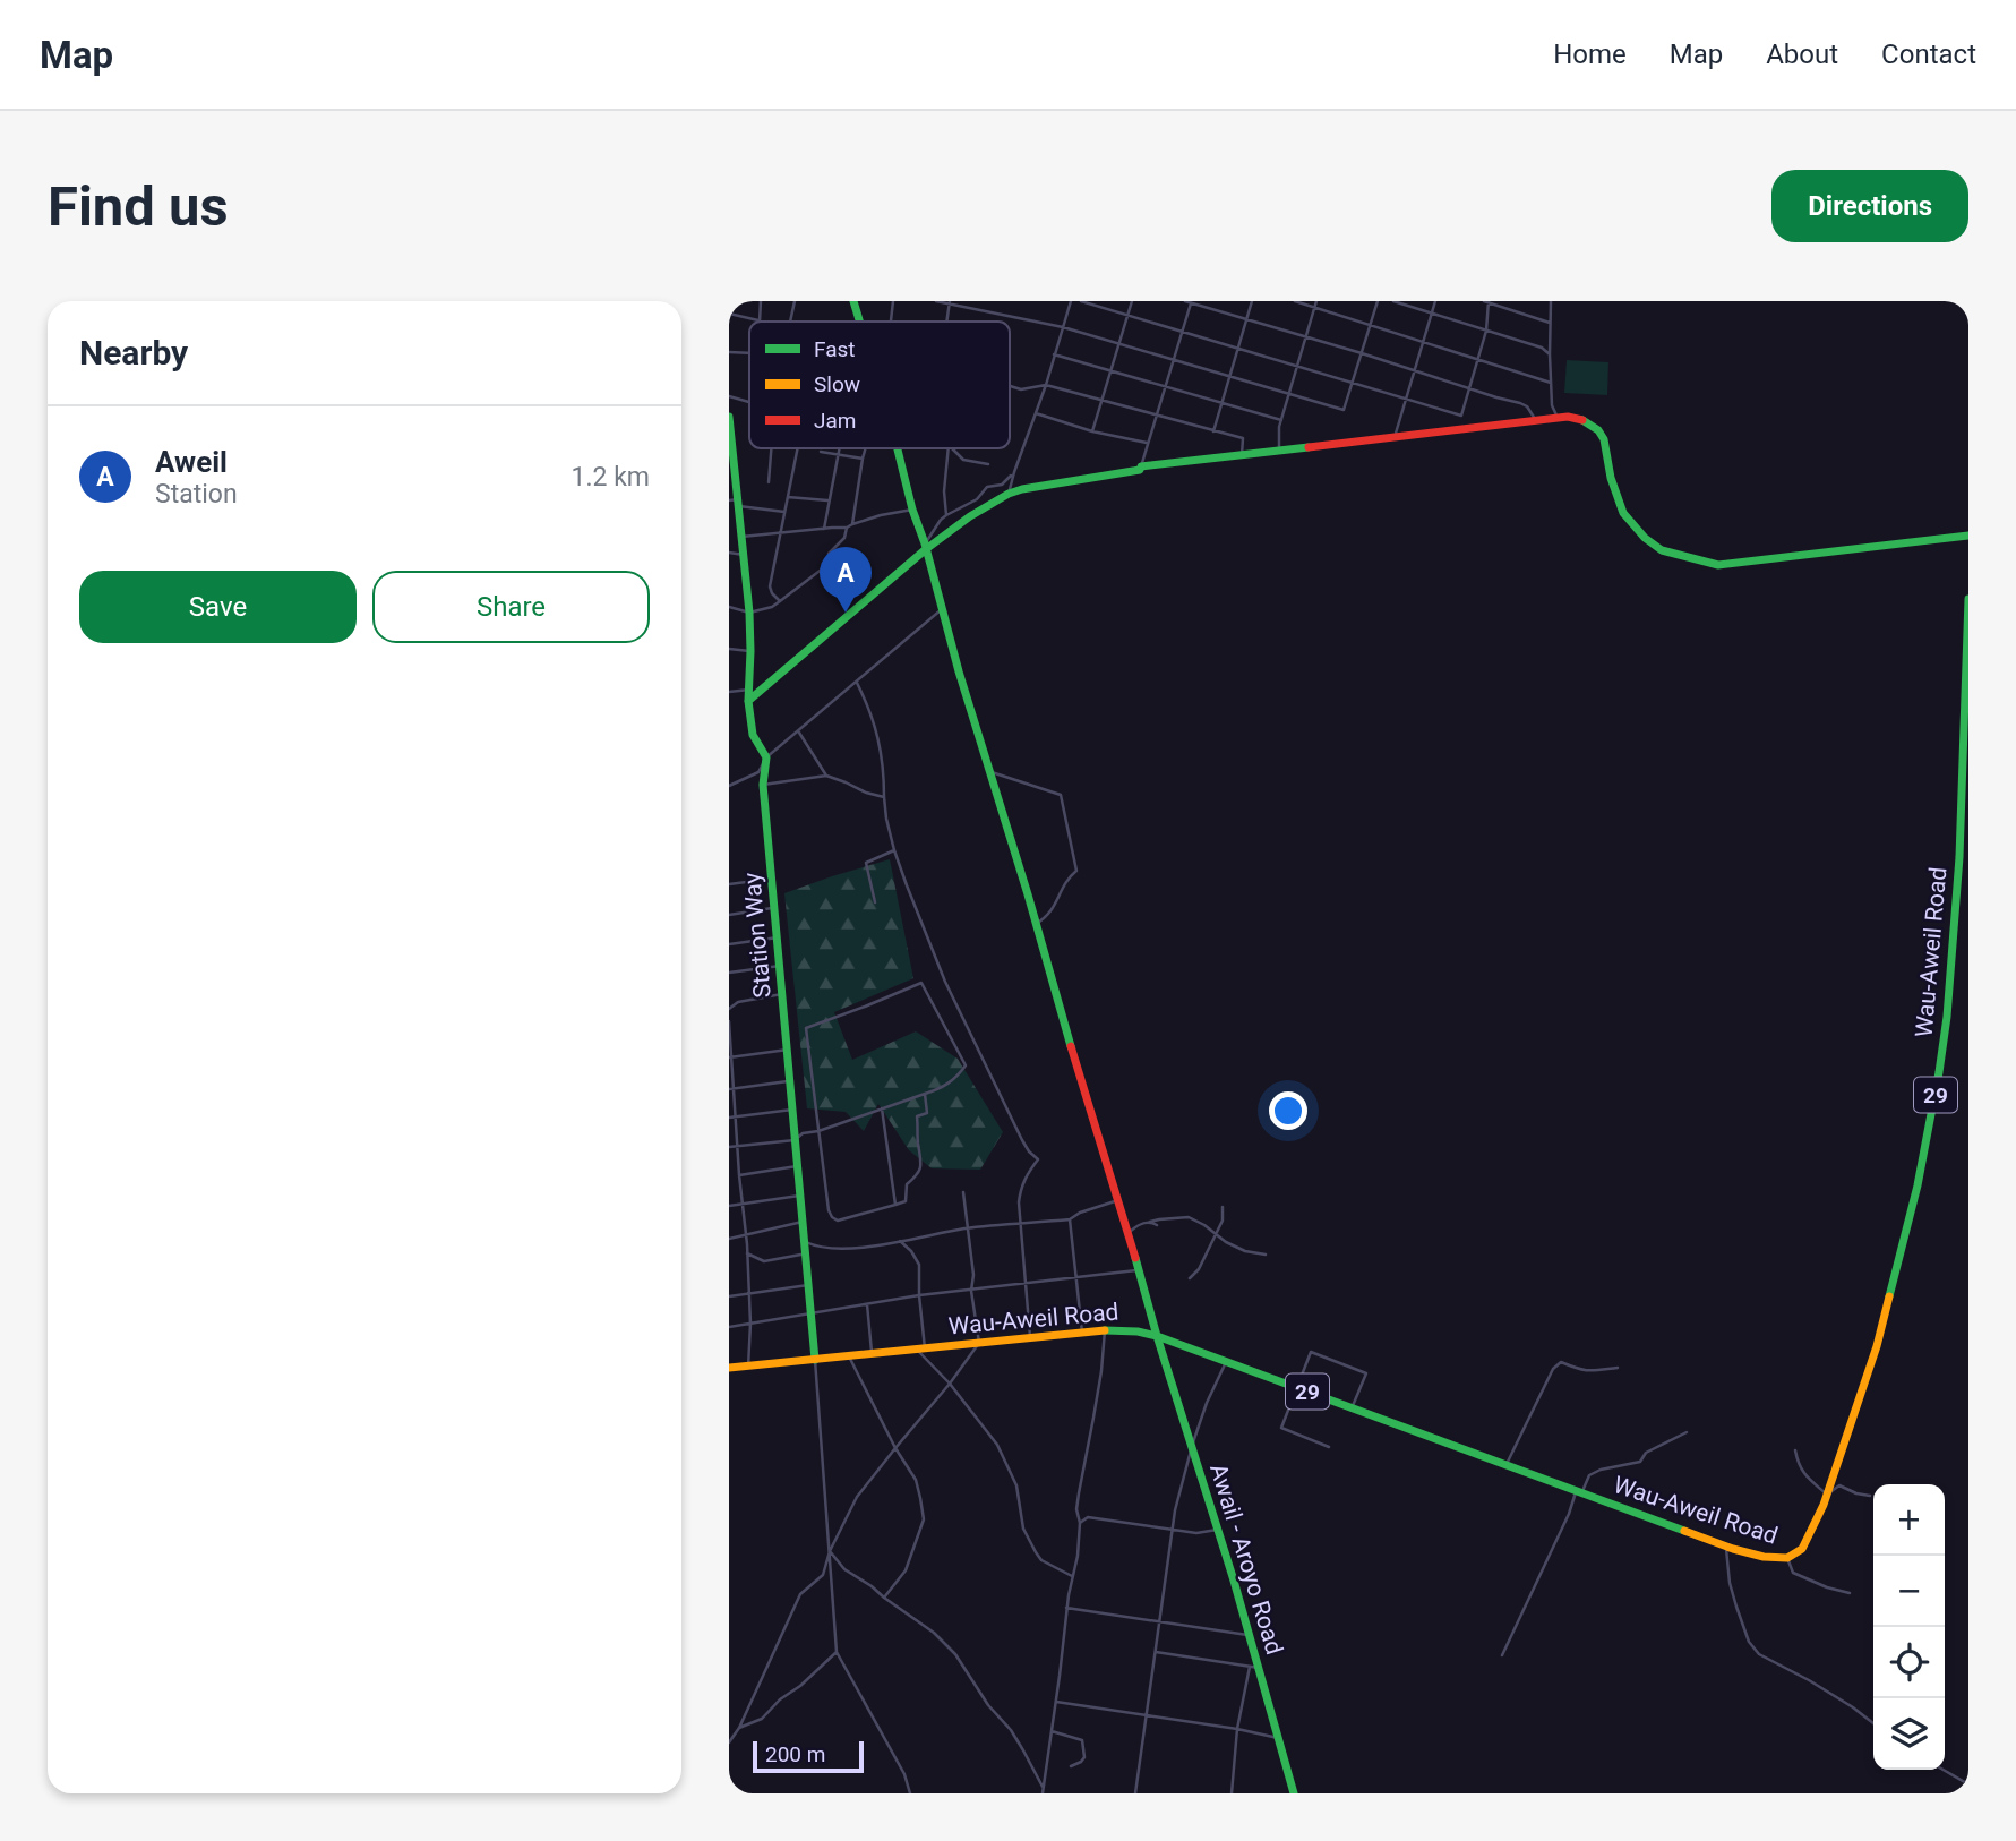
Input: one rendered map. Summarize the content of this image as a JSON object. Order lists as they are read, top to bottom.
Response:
{
  "streets": {
    "main road": [
      "Station Way",
      "Wau-Aweil Road",
      "29",
      "Awail - Aroyo Road"
    ]
  },
  "crossings": [
    ["Station Way", "Wau-Aweil Road"],
    ["Wau-Aweil Road", "Awail - Aroyo Road"]
  ],
  "legend": ["Fast", "Slow", "Jam"],
  "scale_bar": "200 m",
  "page": {
    "header": "Map",
    "nav": [
      "Home",
      "Map",
      "About",
      "Contact"
    ],
    "buttons": [
      "Directions",
      ["Save", "Share"]
    ],
    "title": "Find us",
    "heading": "Nearby",
    "list": [
      {
        "mark": "A",
        "name": "Aweil",
        "note": "Station",
        "value": "1.2 km"
      }
    ],
    "pins": "A",
    "map_buttons": ["+", "−"],
    "scale": "200 m"
  }
}
